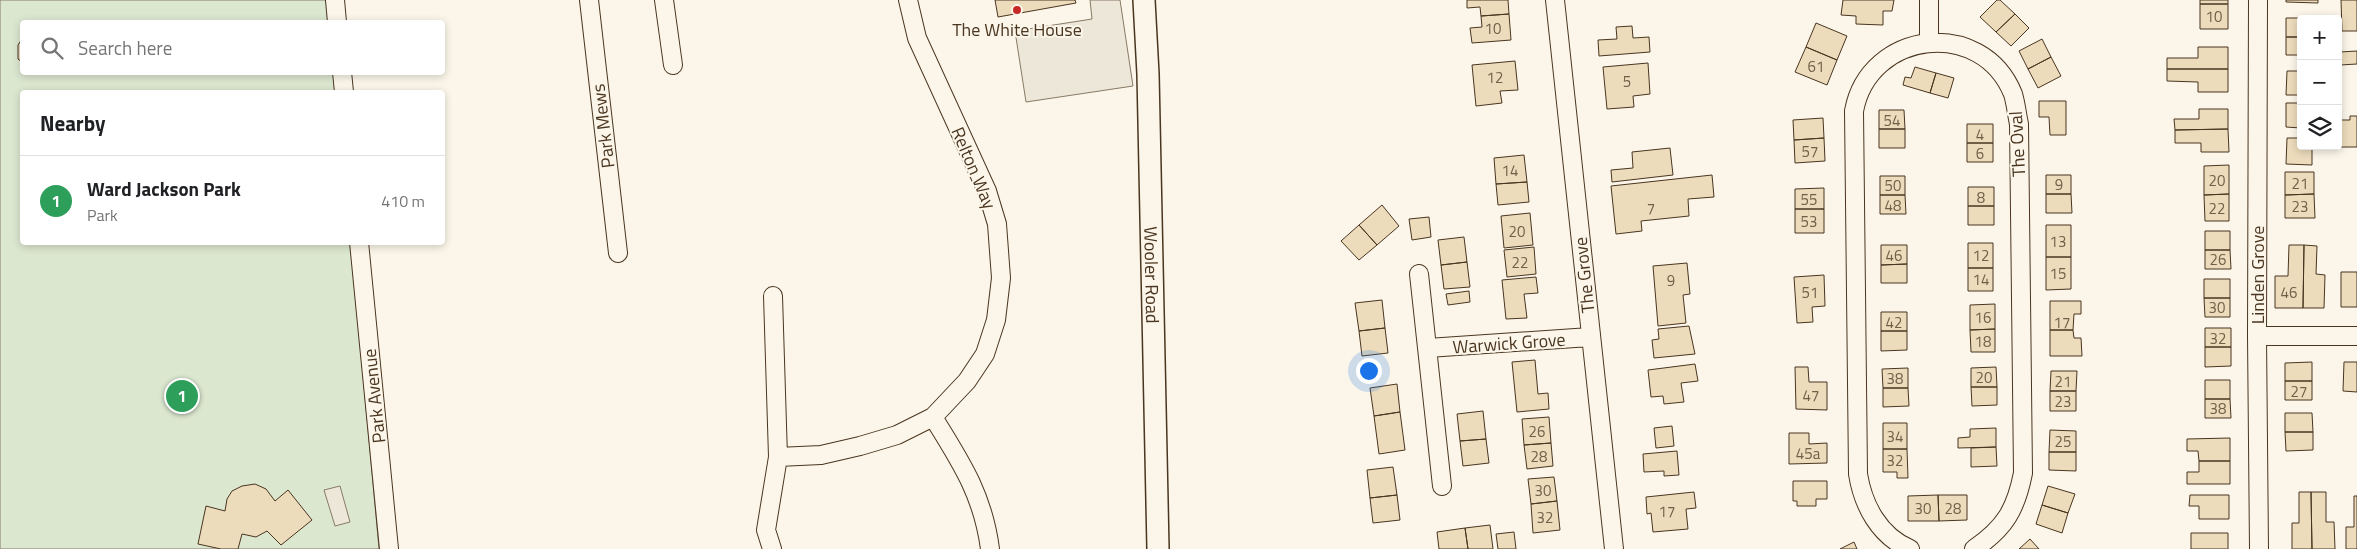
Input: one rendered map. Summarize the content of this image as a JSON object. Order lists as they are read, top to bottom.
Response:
{
  "streets": {
    "street": [
      "Park Mews",
      "The Oval",
      "Relton Way",
      "Wooler Road",
      "The Grove",
      "Linden Grove",
      "Warwick Grove",
      "Park Avenue"
    ]
  },
  "crossings": [
    ["The Grove", "Warwick Grove"]
  ],
  "places": ["The White House"],
  "house_numbers": [
    "10",
    "10",
    "61",
    "12",
    "5",
    "54",
    "4",
    "57",
    "6",
    "14",
    "20",
    "21",
    "9",
    "50",
    "8",
    "55",
    "48",
    "23",
    "7",
    "22",
    "53",
    "20",
    "13",
    "46",
    "12",
    "26",
    "22",
    "15",
    "14",
    "9",
    "51",
    "46",
    "30",
    "16",
    "42",
    "17",
    "32",
    "18",
    "20",
    "38",
    "21",
    "27",
    "47",
    "23",
    "38",
    "26",
    "34",
    "25",
    "45a",
    "28",
    "32",
    "30",
    "30",
    "28",
    "17",
    "32"
  ],
  "page": {
    "map_buttons": ["+", "−"],
    "search": "Search here",
    "heading": "Nearby",
    "list": [
      {
        "mark": "1",
        "name": "Ward Jackson Park",
        "note": "Park",
        "value": "410 m"
      }
    ],
    "pins": "1"
  }
}
